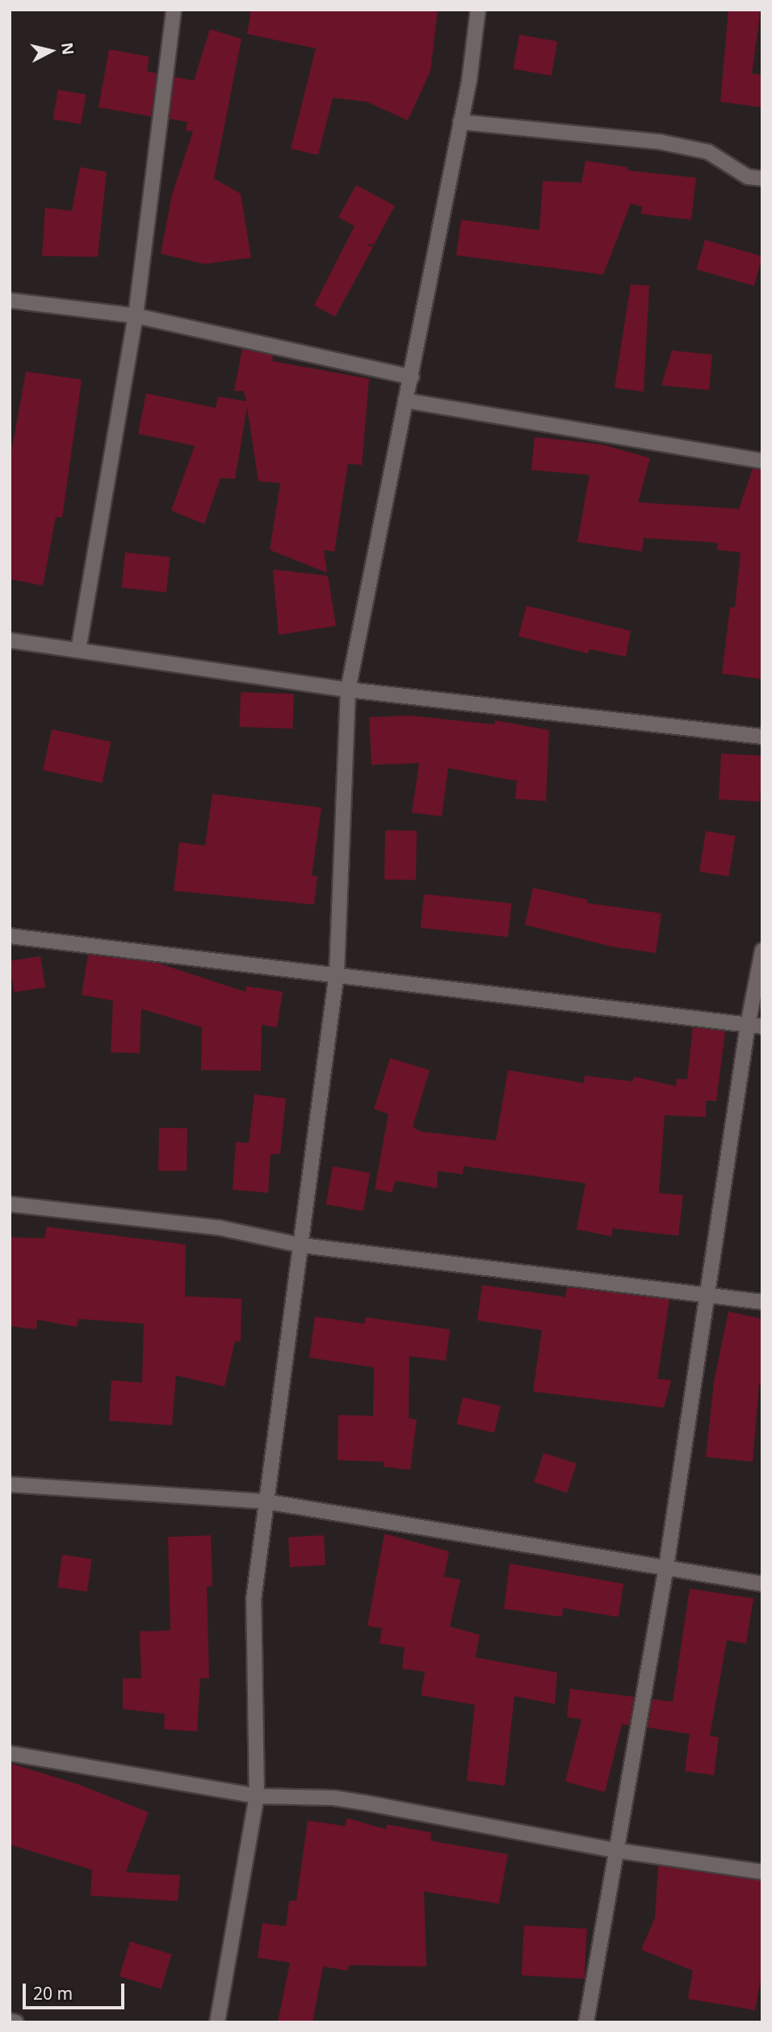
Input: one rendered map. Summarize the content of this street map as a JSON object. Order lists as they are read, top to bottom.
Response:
{
  "scale_bar": "20 m",
  "north": "right"
}
